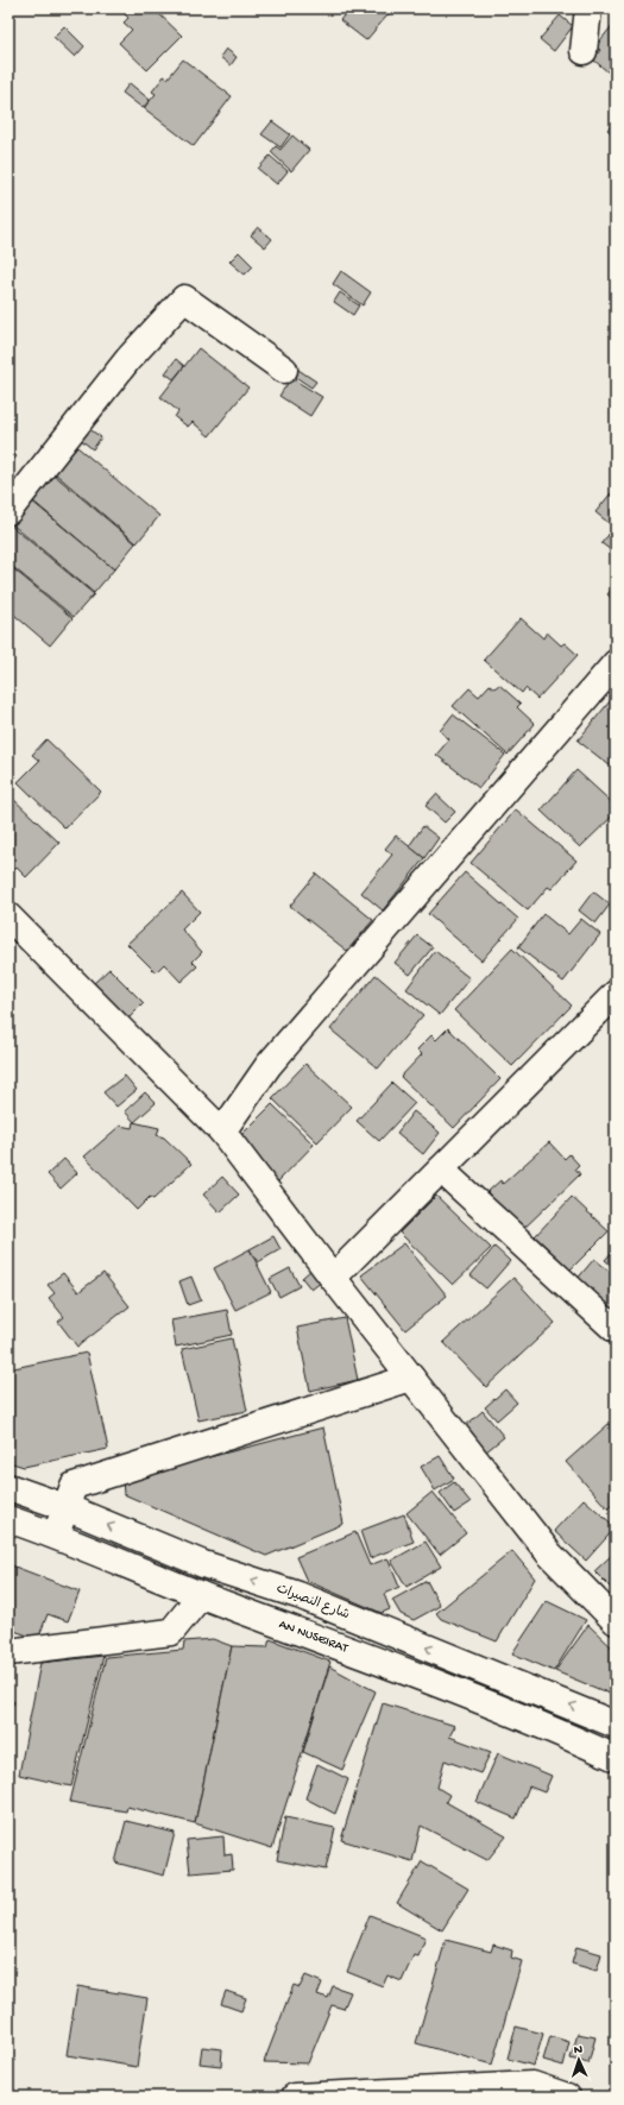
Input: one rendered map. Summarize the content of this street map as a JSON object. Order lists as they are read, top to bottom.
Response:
{
  "streets": {
    "street": ["شارع النصيرات", "AN NUSEIRAT"]
  },
  "one_way": ["شارع النصيرات"],
  "north": "top"
}
